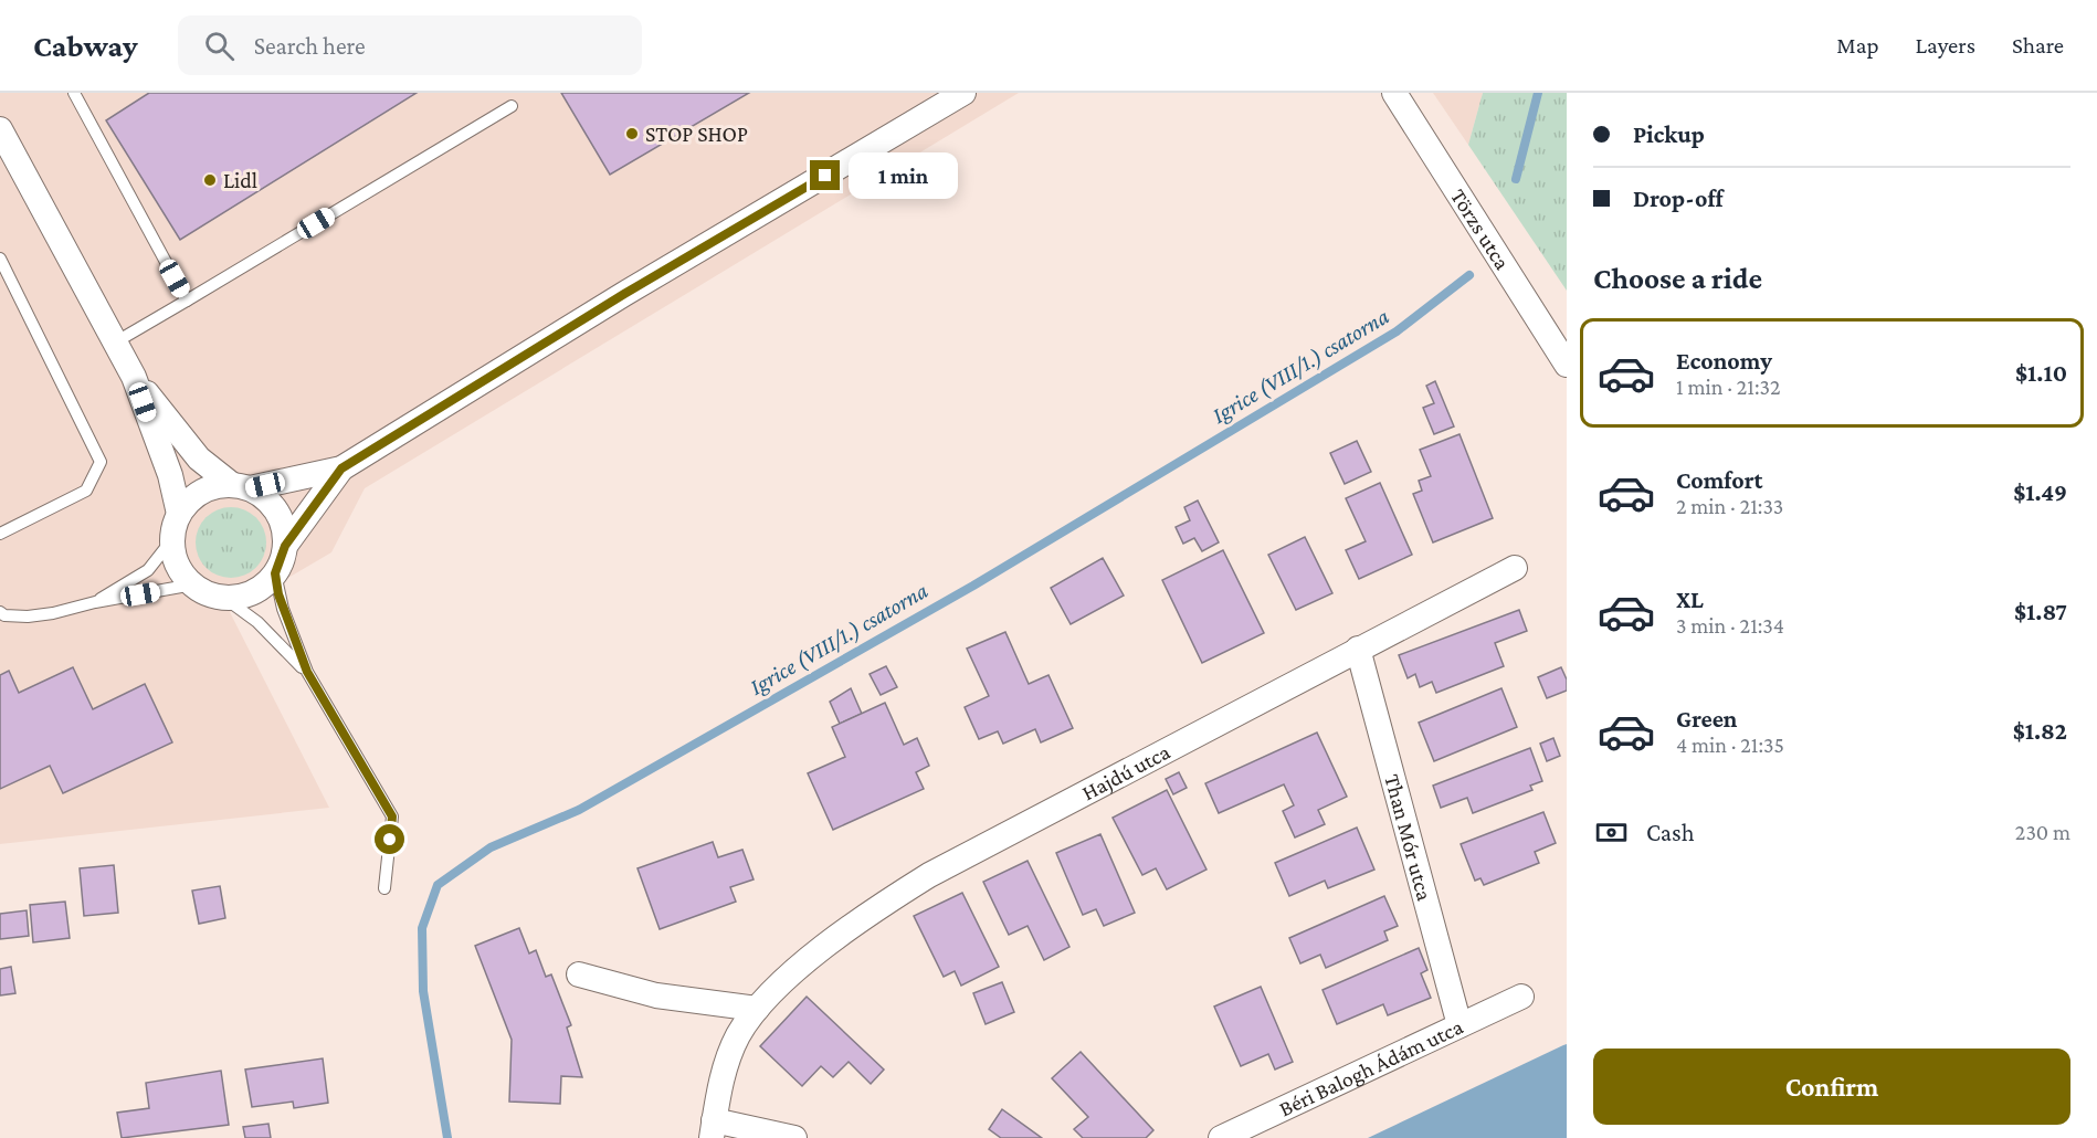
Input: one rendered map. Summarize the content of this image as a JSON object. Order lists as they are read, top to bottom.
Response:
{
  "streets": {
    "street": [
      "Törzs utca",
      "Hajdú utca",
      "Than Mór utca",
      "Béri Balogh Ádám utca"
    ]
  },
  "crossings": [
    ["Hajdú utca", "Than Mór utca"],
    ["Than Mór utca", "Béri Balogh Ádám utca"]
  ],
  "water": ["Igrice (VIII/1.) csatorna"],
  "places": ["STOP SHOP", "Lidl"],
  "page": {
    "header": "Cabway",
    "search": "Search here",
    "nav": ["Map", "Layers", "Share"],
    "banner": ["Pickup", "Drop-off"],
    "bubble": "1 min",
    "heading": "Choose a ride",
    "list": [
      {
        "name": "Economy",
        "note": "1 min · 21:32",
        "value": "$1.10"
      },
      {
        "name": "Comfort",
        "note": "2 min · 21:33",
        "value": "$1.49"
      },
      {
        "name": "XL",
        "note": "3 min · 21:34",
        "value": "$1.87"
      },
      {
        "name": "Green",
        "note": "4 min · 21:35",
        "value": "$1.82"
      }
    ],
    "pay": ["Cash", "230 m"],
    "buttons": "Confirm"
  }
}
